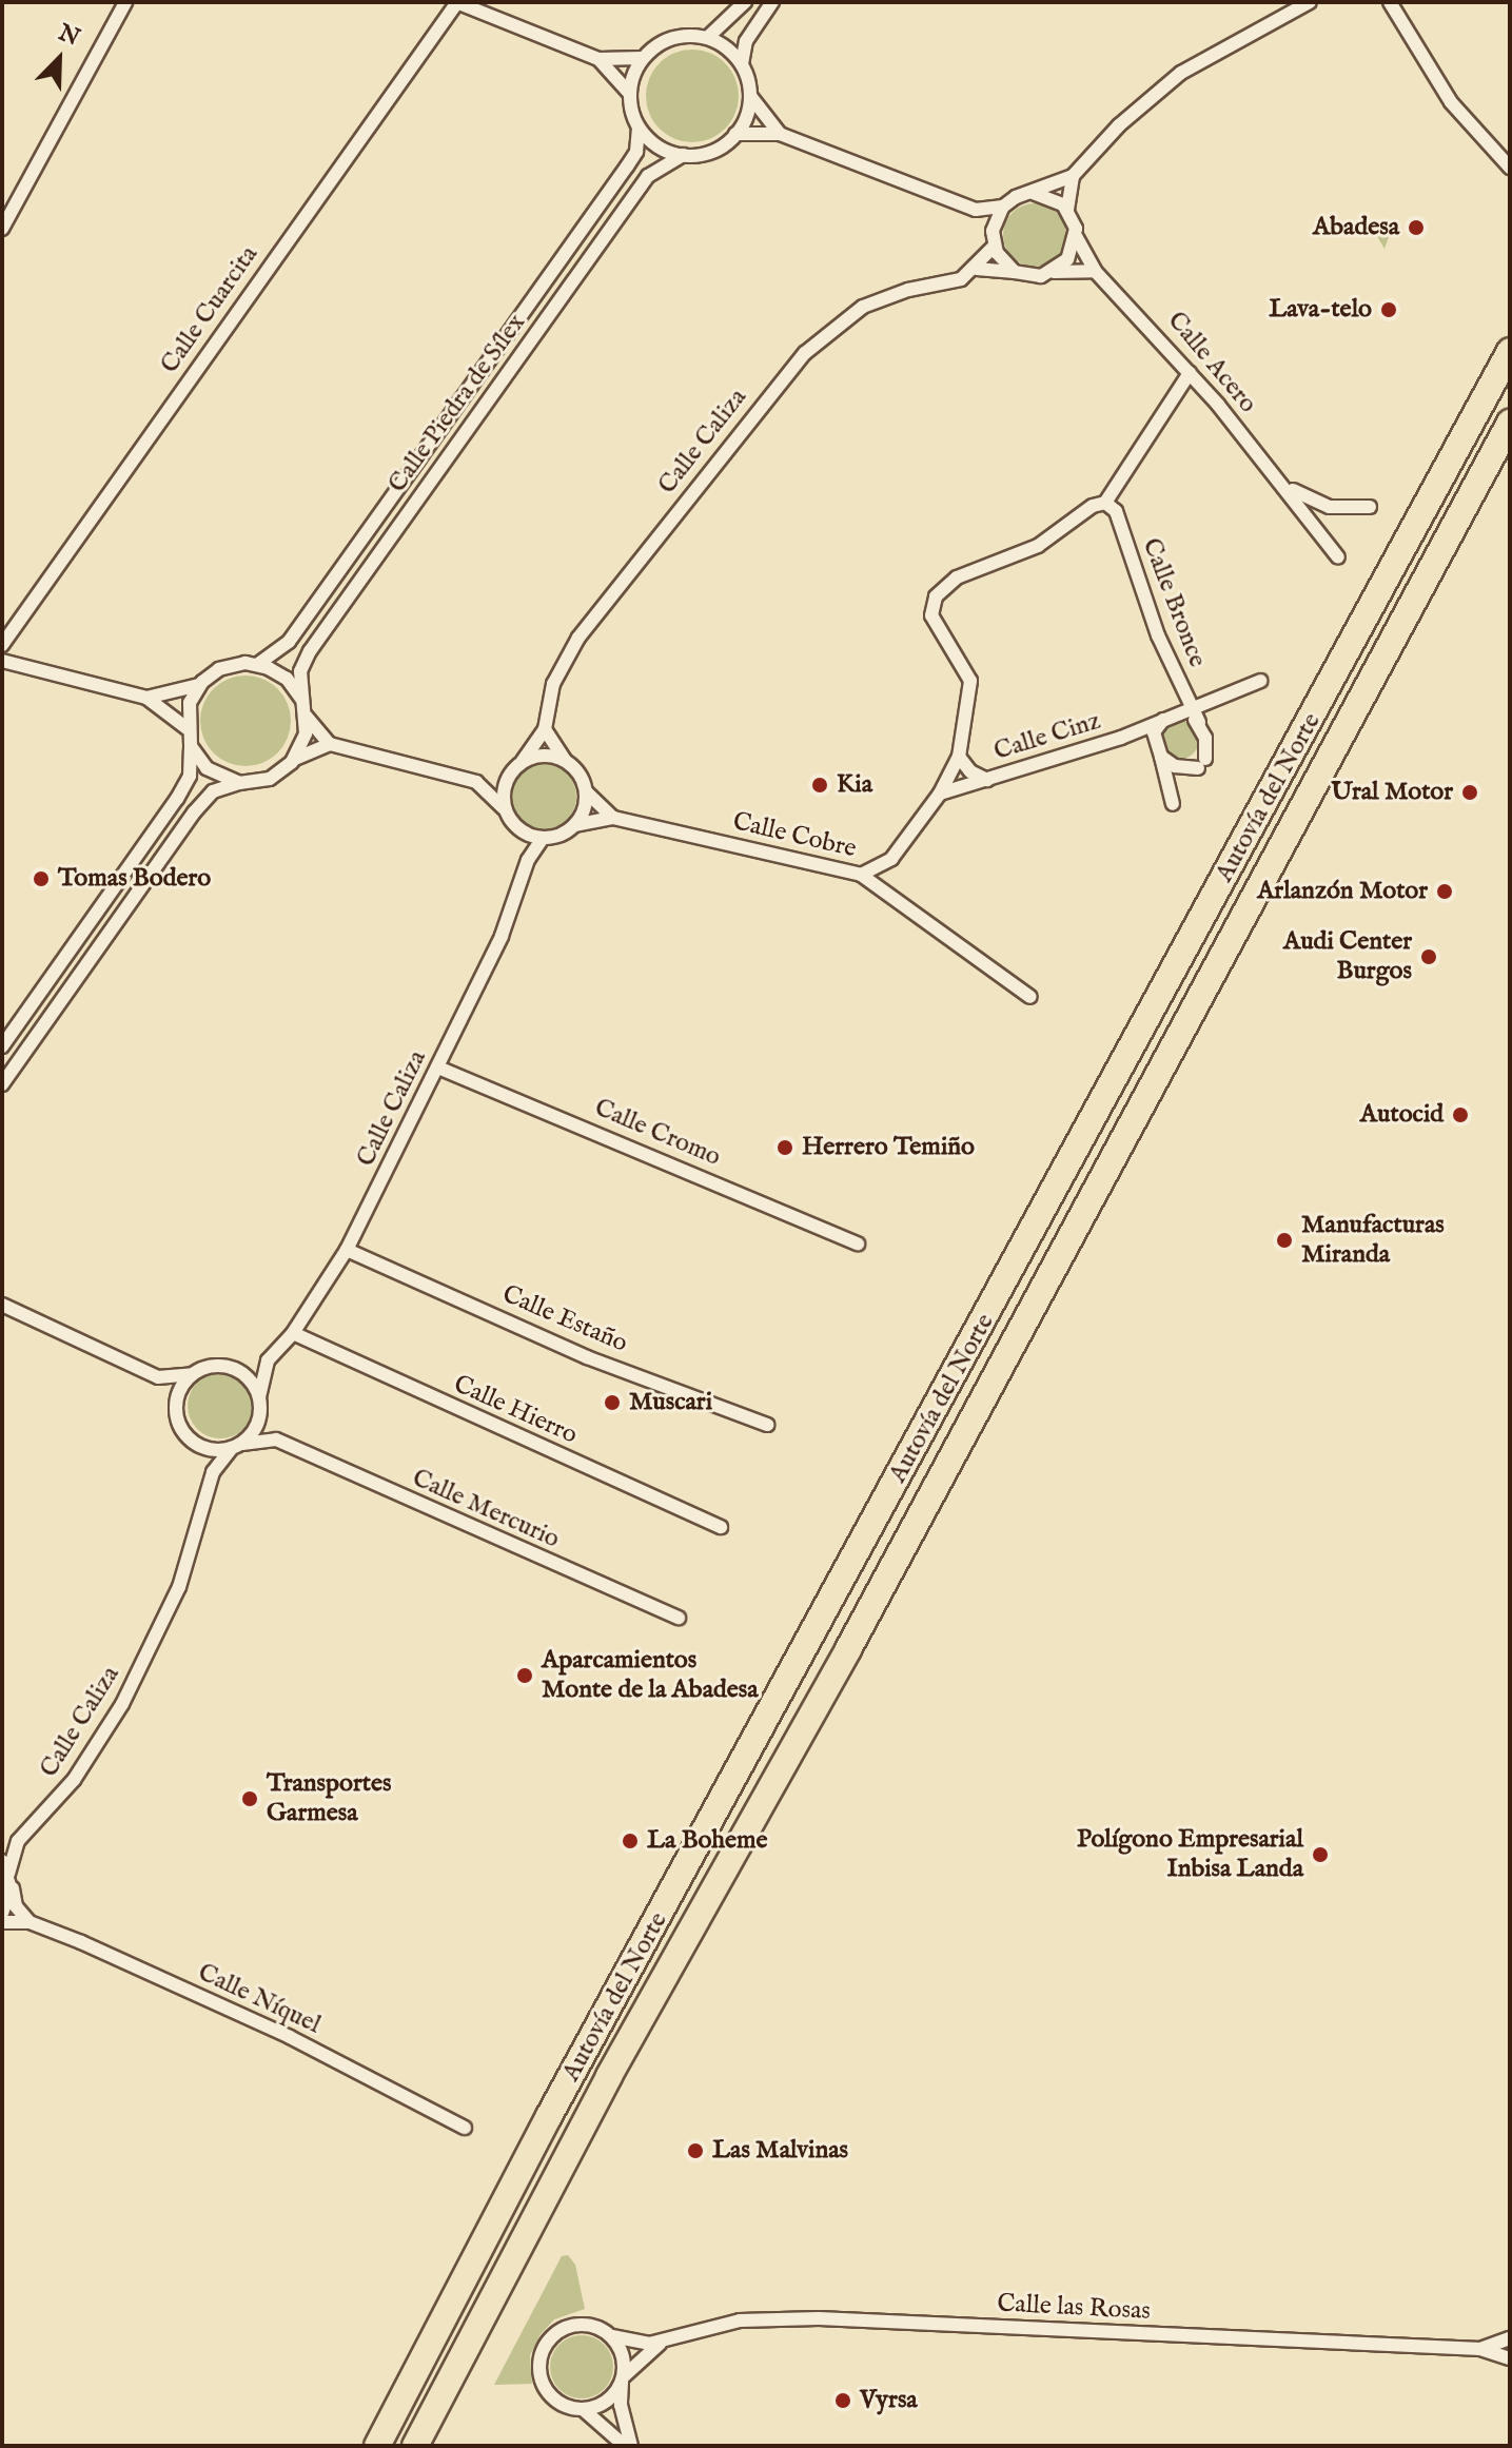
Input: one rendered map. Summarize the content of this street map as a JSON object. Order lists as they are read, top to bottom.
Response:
{
  "streets": {
    "highway": ["Autovía del Norte"],
    "street": [
      "Calle Cuarcita",
      "Calle Acero",
      "Calle Piedra de Sílex",
      "Calle Caliza",
      "Calle Bronce",
      "Calle Cinz",
      "Calle Cobre",
      "Calle Cromo",
      "Calle Estaño",
      "Calle Hierro",
      "Calle Mercurio",
      "Calle Níquel",
      "Calle las Rosas"
    ]
  },
  "crossings": [
    ["Calle Acero", "Calle Caliza"],
    ["Calle Caliza", "Calle Cobre"],
    ["Calle Caliza", "Calle Cromo"],
    ["Calle Caliza", "Calle Estaño"],
    ["Calle Caliza", "Calle Hierro"],
    ["Calle Bronce", "Calle Cinz"]
  ],
  "places": [
    "Abadesa",
    "Lava-telo",
    "Kia",
    "Ural Motor",
    "Tomas Bodero",
    "Arlanzón Motor",
    "Audi Center Burgos",
    "Autocid",
    "Herrero Temiño",
    "Manufacturas Miranda",
    "Muscari",
    "Aparcamientos Monte de la Abadesa",
    "Transportes Garmesa",
    "La Boheme",
    "Polígono Empresarial Inbisa Landa",
    "Las Malvinas",
    "Vyrsa"
  ],
  "north": "top right"
}
